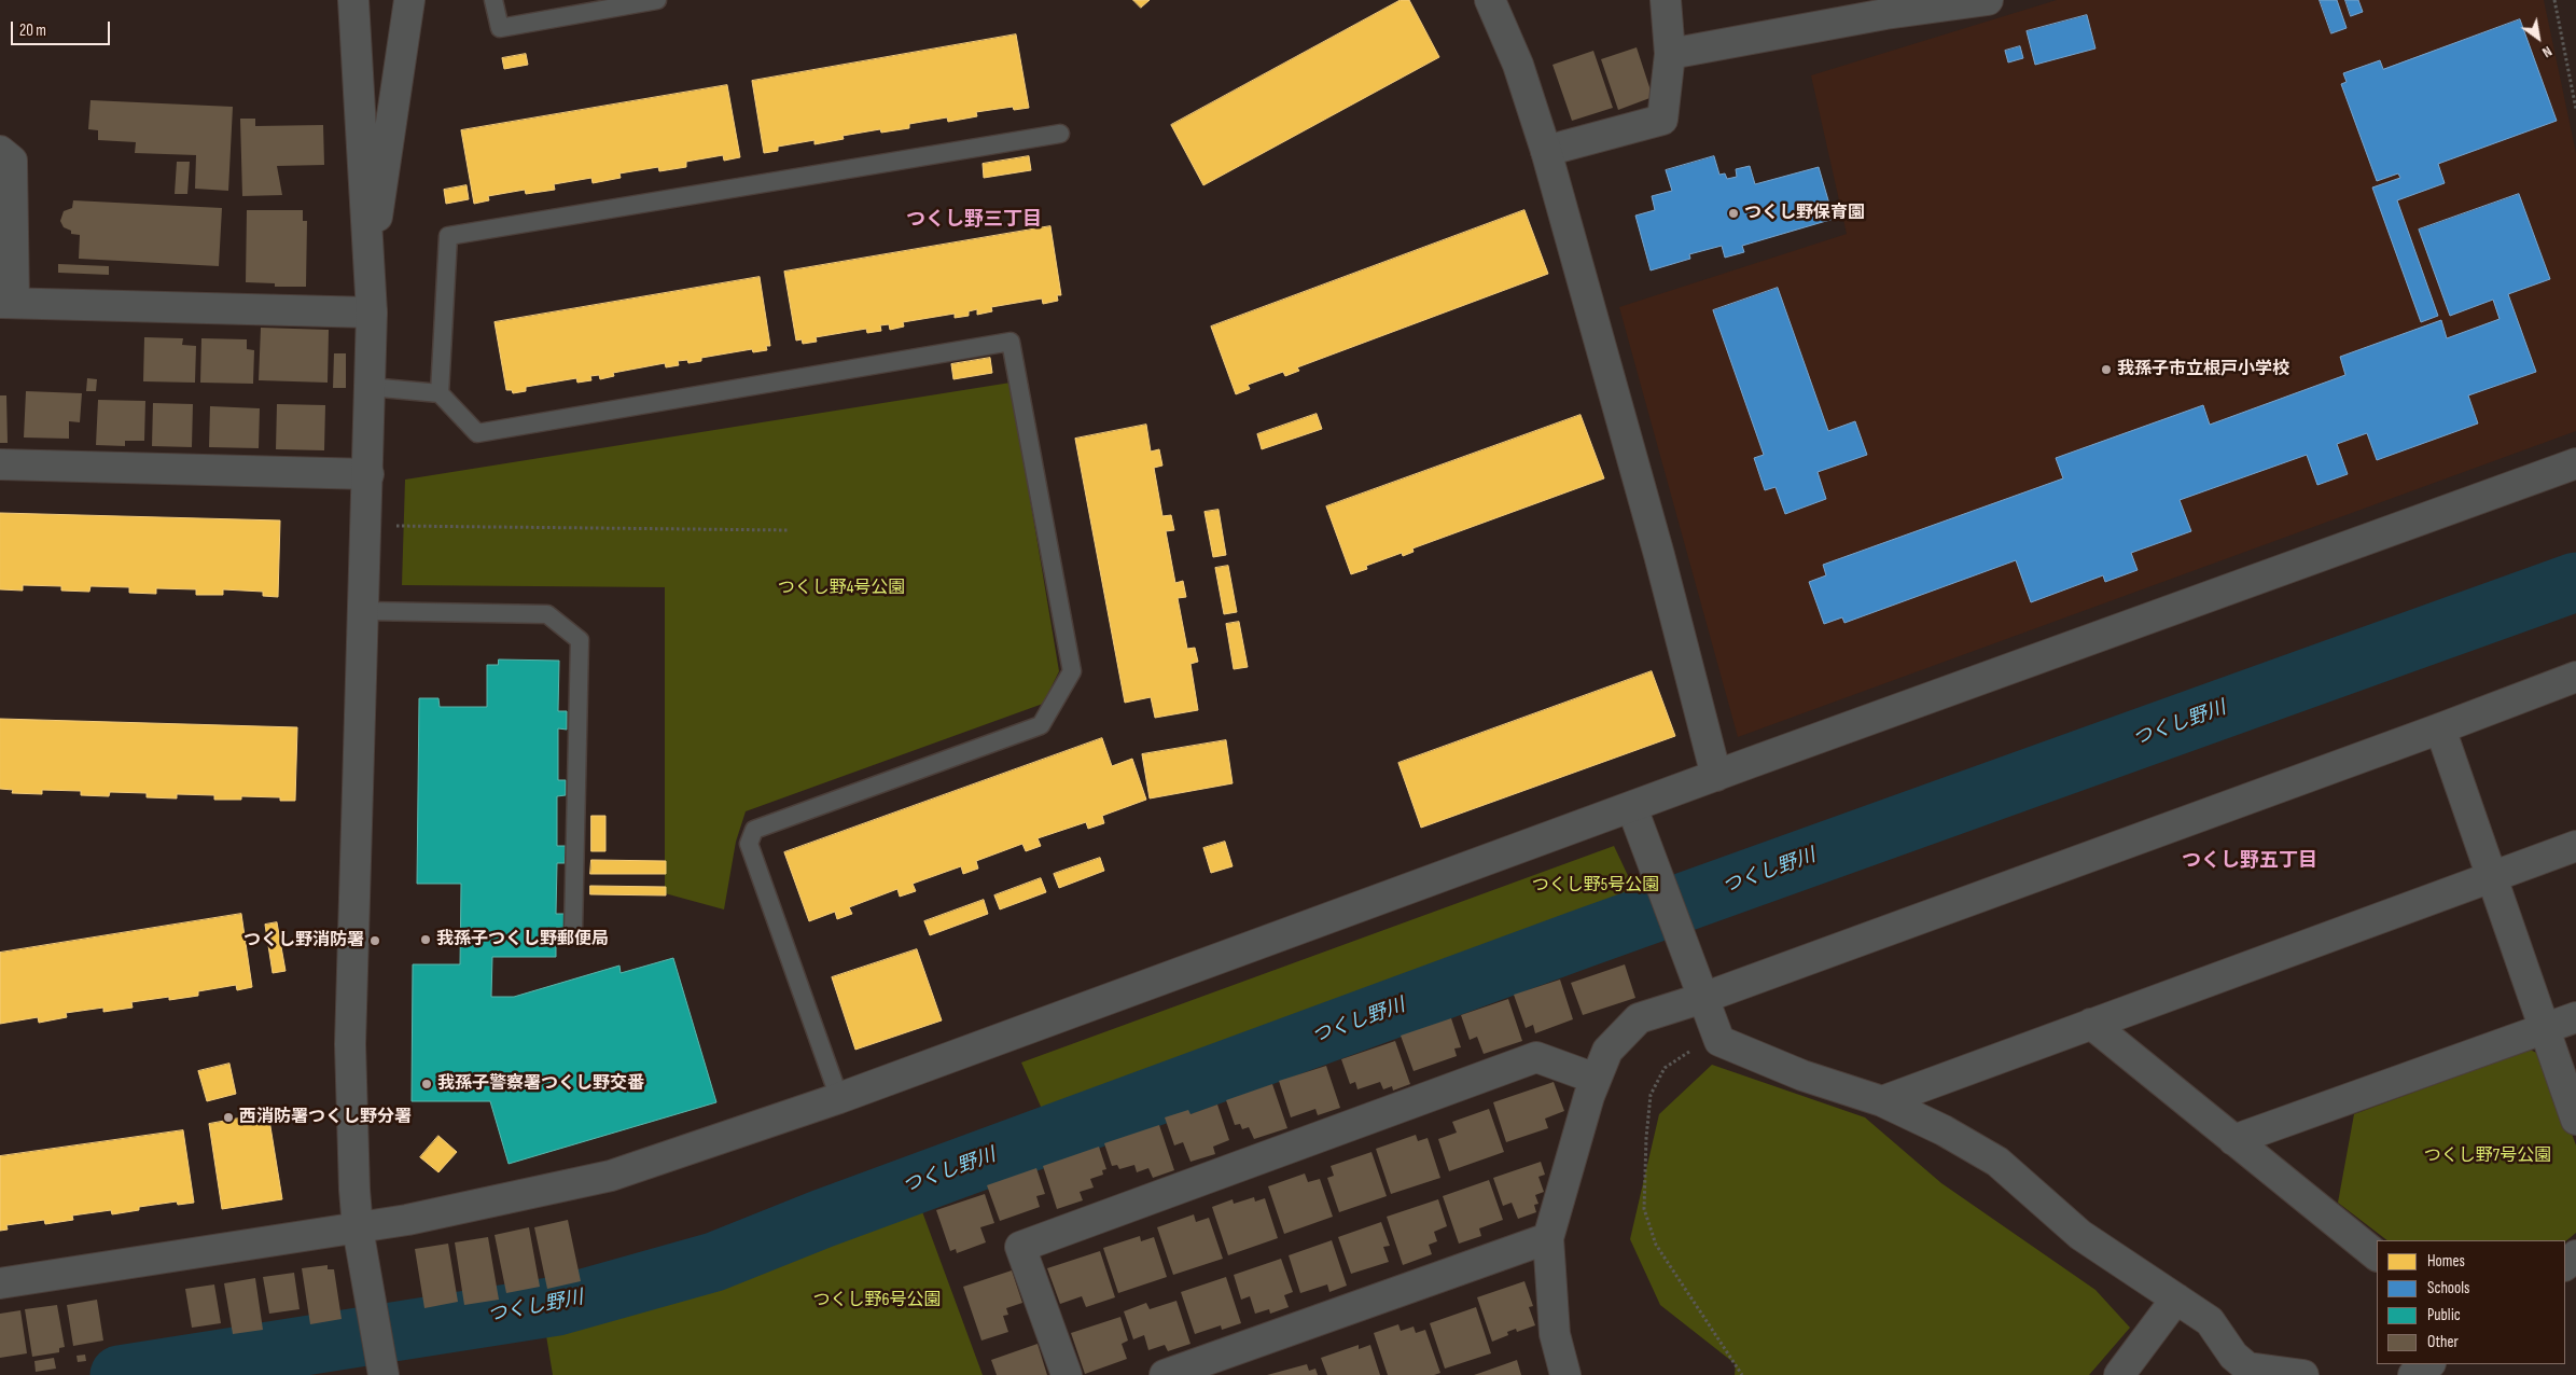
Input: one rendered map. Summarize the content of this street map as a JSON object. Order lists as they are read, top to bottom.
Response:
{
  "districts": ["つくし野三丁目", "つくし野五丁目"],
  "water": ["つくし野川"],
  "parks": [
    "つくし野4号公園",
    "つくし野5号公園",
    "つくし野7号公園",
    "つくし野6号公園"
  ],
  "places": [
    "つくし野保育園",
    "我孫子市立根戸小学校",
    "我孫子つくし野郵便局",
    "つくし野消防署",
    "我孫子警察署つくし野交番",
    "西消防署つくし野分署"
  ],
  "legend": [
    "Homes",
    "Schools",
    "Public",
    "Other"
  ],
  "scale_bar": "20 m",
  "north": "bottom right"
}
